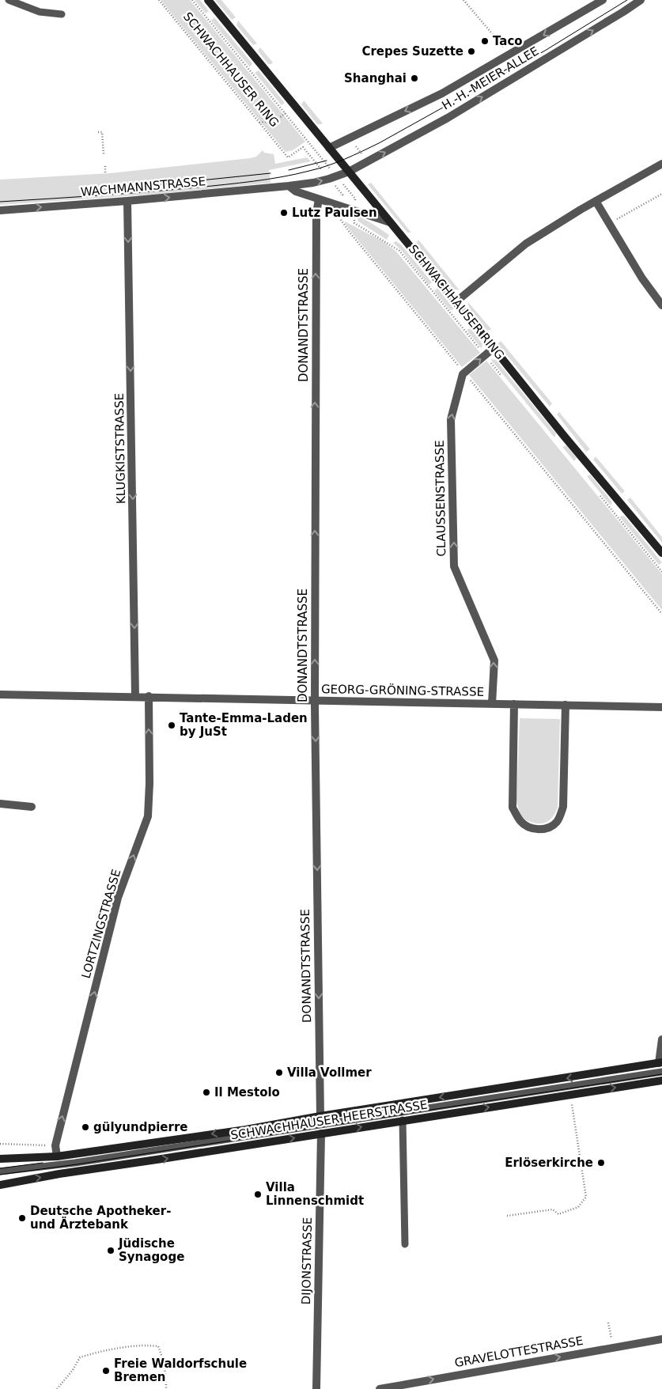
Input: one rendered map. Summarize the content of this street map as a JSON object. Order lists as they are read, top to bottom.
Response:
{
  "streets": {
    "main road": ["SCHWACHHAUSER RING", "SCHWACHHAUSER HEERSTRASSE"],
    "street": [
      "H.-H.-MEIER-ALLEE",
      "WACHMANNSTRASSE",
      "DONANDTSTRASSE",
      "KLUGKISTSTRASSE",
      "CLAUSSENSTRASSE",
      "GEORG-GRÖNING-STRASSE",
      "LORTZINGSTRASSE",
      "DIJONSTRASSE",
      "GRAVELOTTESTRASSE"
    ]
  },
  "crossings": [
    ["SCHWACHHAUSER RING", "H.-H.-MEIER-ALLEE"],
    ["SCHWACHHAUSER RING", "WACHMANNSTRASSE"],
    ["H.-H.-MEIER-ALLEE", "WACHMANNSTRASSE"],
    ["WACHMANNSTRASSE", "KLUGKISTSTRASSE"],
    ["DONANDTSTRASSE", "GEORG-GRÖNING-STRASSE"],
    ["DONANDTSTRASSE", "SCHWACHHAUSER HEERSTRASSE"],
    ["KLUGKISTSTRASSE", "GEORG-GRÖNING-STRASSE"],
    ["CLAUSSENSTRASSE", "GEORG-GRÖNING-STRASSE"],
    ["GEORG-GRÖNING-STRASSE", "LORTZINGSTRASSE"],
    ["LORTZINGSTRASSE", "SCHWACHHAUSER HEERSTRASSE"],
    ["SCHWACHHAUSER HEERSTRASSE", "DIJONSTRASSE"]
  ],
  "one_way": [
    "WACHMANNSTRASSE",
    "KLUGKISTSTRASSE",
    "CLAUSSENSTRASSE",
    "LORTZINGSTRASSE",
    "GRAVELOTTESTRASSE"
  ],
  "places": [
    "Taco",
    "Crepes Suzette",
    "Shanghai",
    "Lutz Paulsen",
    "Tante-Emma-Laden by JuSt",
    "Villa Vollmer",
    "Il Mestolo",
    "gülyundpierre",
    "Erlöserkirche",
    "Villa Linnenschmidt",
    "Deutsche Apotheker- und Ärztebank",
    "Jüdische Synagoge",
    "Freie Waldorfschule Bremen"
  ]
}
